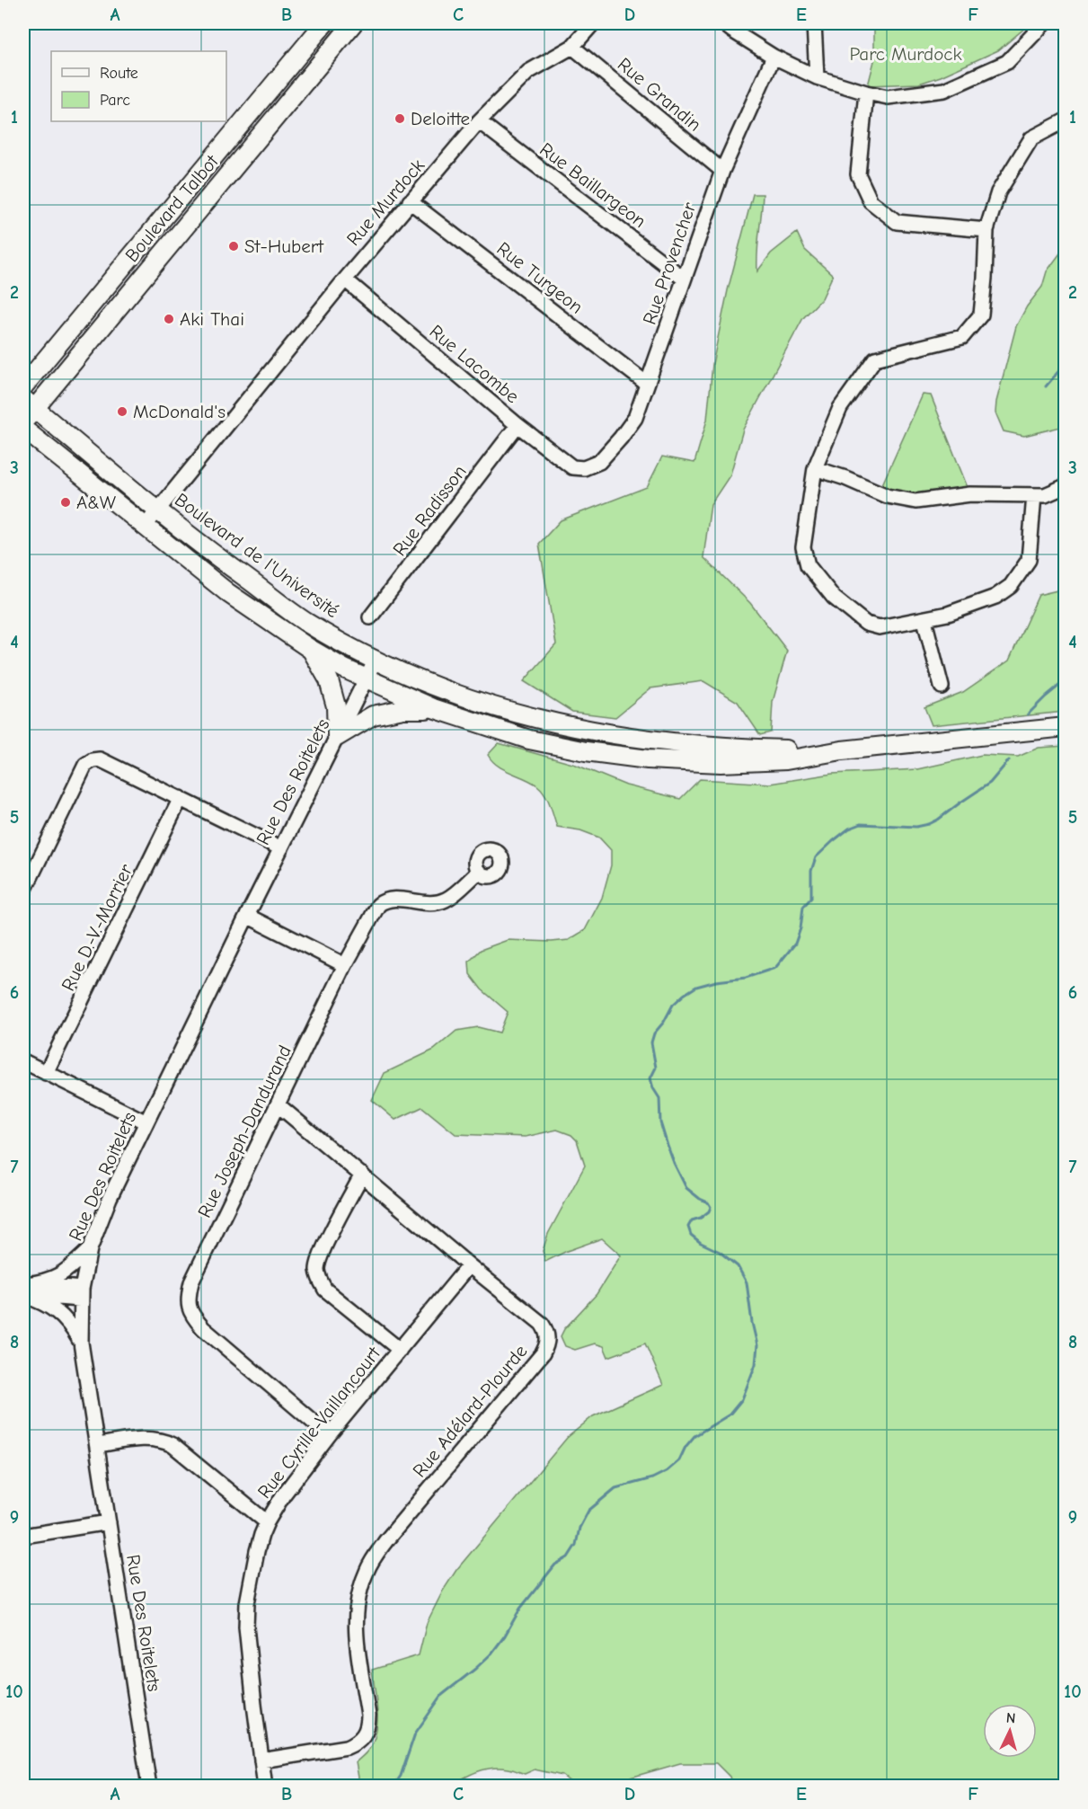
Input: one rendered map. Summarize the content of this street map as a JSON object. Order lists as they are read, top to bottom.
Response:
{
  "streets": {
    "main road": ["Boulevard Talbot", "Boulevard de l'Université"],
    "street": [
      "Rue Grandin",
      "Rue Baillargeon",
      "Rue Murdock",
      "Rue Provencher",
      "Rue Turgeon",
      "Rue Lacombe",
      "Rue Radisson",
      "Rue Des Roitelets",
      "Rue D.-V.-Morrier",
      "Rue Joseph-Dandurand",
      "Rue Adélard-Plourde",
      "Rue Cyrille-Vaillancourt"
    ]
  },
  "crossings": [
    ["Rue Grandin", "Rue Murdock"],
    ["Rue Grandin", "Rue Provencher"],
    ["Rue Baillargeon", "Rue Murdock"],
    ["Rue Baillargeon", "Rue Provencher"],
    ["Rue Murdock", "Rue Turgeon"],
    ["Rue Murdock", "Rue Lacombe"],
    ["Rue Murdock", "Boulevard de l'Université"],
    ["Boulevard Talbot", "Boulevard de l'Université"],
    ["Rue Provencher", "Rue Turgeon"],
    ["Rue Provencher", "Rue Lacombe"],
    ["Rue Lacombe", "Rue Radisson"],
    ["Boulevard de l'Université", "Rue Des Roitelets"],
    ["Rue Joseph-Dandurand", "Rue Adélard-Plourde"],
    ["Rue Joseph-Dandurand", "Rue Cyrille-Vaillancourt"],
    ["Rue Adélard-Plourde", "Rue Cyrille-Vaillancourt"]
  ],
  "parks": ["Parc Murdock"],
  "places": [
    "Deloitte",
    "St-Hubert",
    "Aki Thai",
    "McDonald's",
    "A&W"
  ],
  "legend": ["Route", "Parc"],
  "north": "top",
  "grid": {
    "columns": [
      "A",
      "B",
      "C",
      "D",
      "E",
      "F"
    ],
    "rows": [
      "1",
      "2",
      "3",
      "4",
      "5",
      "6",
      "7",
      "8",
      "9",
      "10"
    ]
  }
}
